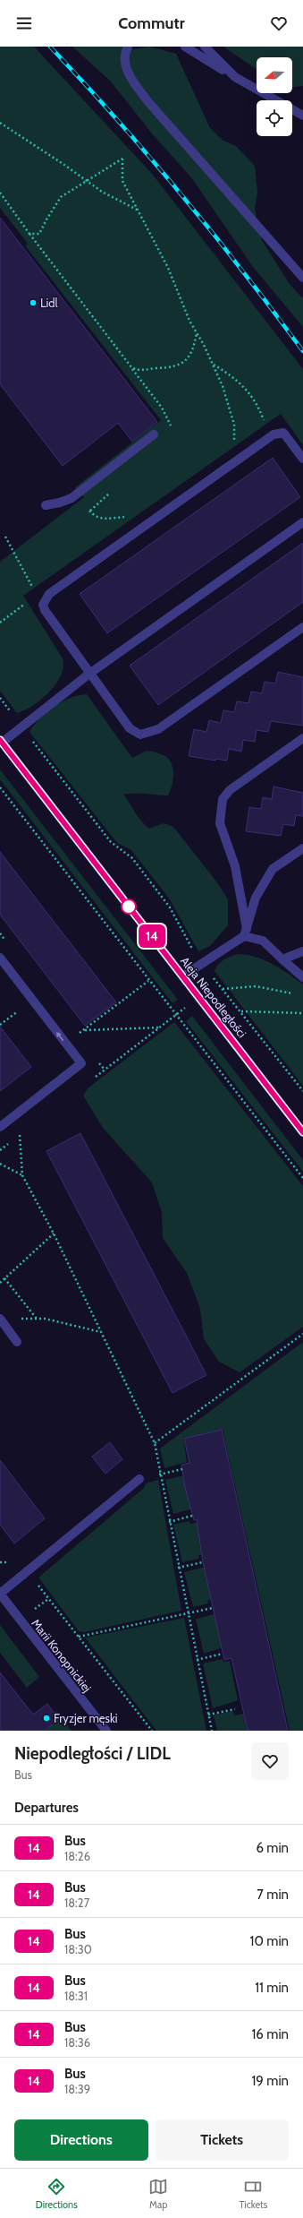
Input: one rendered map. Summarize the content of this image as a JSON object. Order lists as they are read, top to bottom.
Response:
{
  "streets": {
    "street": ["Aleja Niepodległości", "Marii Konopnickiej"]
  },
  "places": ["Lidl", "Fryzjer męski"],
  "lines": ["bus line 14"],
  "north": "left",
  "page": {
    "header": "Commutr",
    "on_map": "14",
    "heading": [
      ["Niepodległości / LIDL", "Bus"],
      "Departures"
    ],
    "list": [
      {
        "mark": "14",
        "name": "Bus",
        "note": "18:26",
        "value": "6 min"
      },
      {
        "mark": "14",
        "name": "Bus",
        "note": "18:27",
        "value": "7 min"
      },
      {
        "mark": "14",
        "name": "Bus",
        "note": "18:30",
        "value": "10 min"
      },
      {
        "mark": "14",
        "name": "Bus",
        "note": "18:31",
        "value": "11 min"
      },
      {
        "mark": "14",
        "name": "Bus",
        "note": "18:36",
        "value": "16 min"
      },
      {
        "mark": "14",
        "name": "Bus",
        "note": "18:39",
        "value": "19 min"
      }
    ],
    "buttons": ["Directions", "Tickets"],
    "tabs": ["Directions", "Map", "Tickets"]
  }
}
